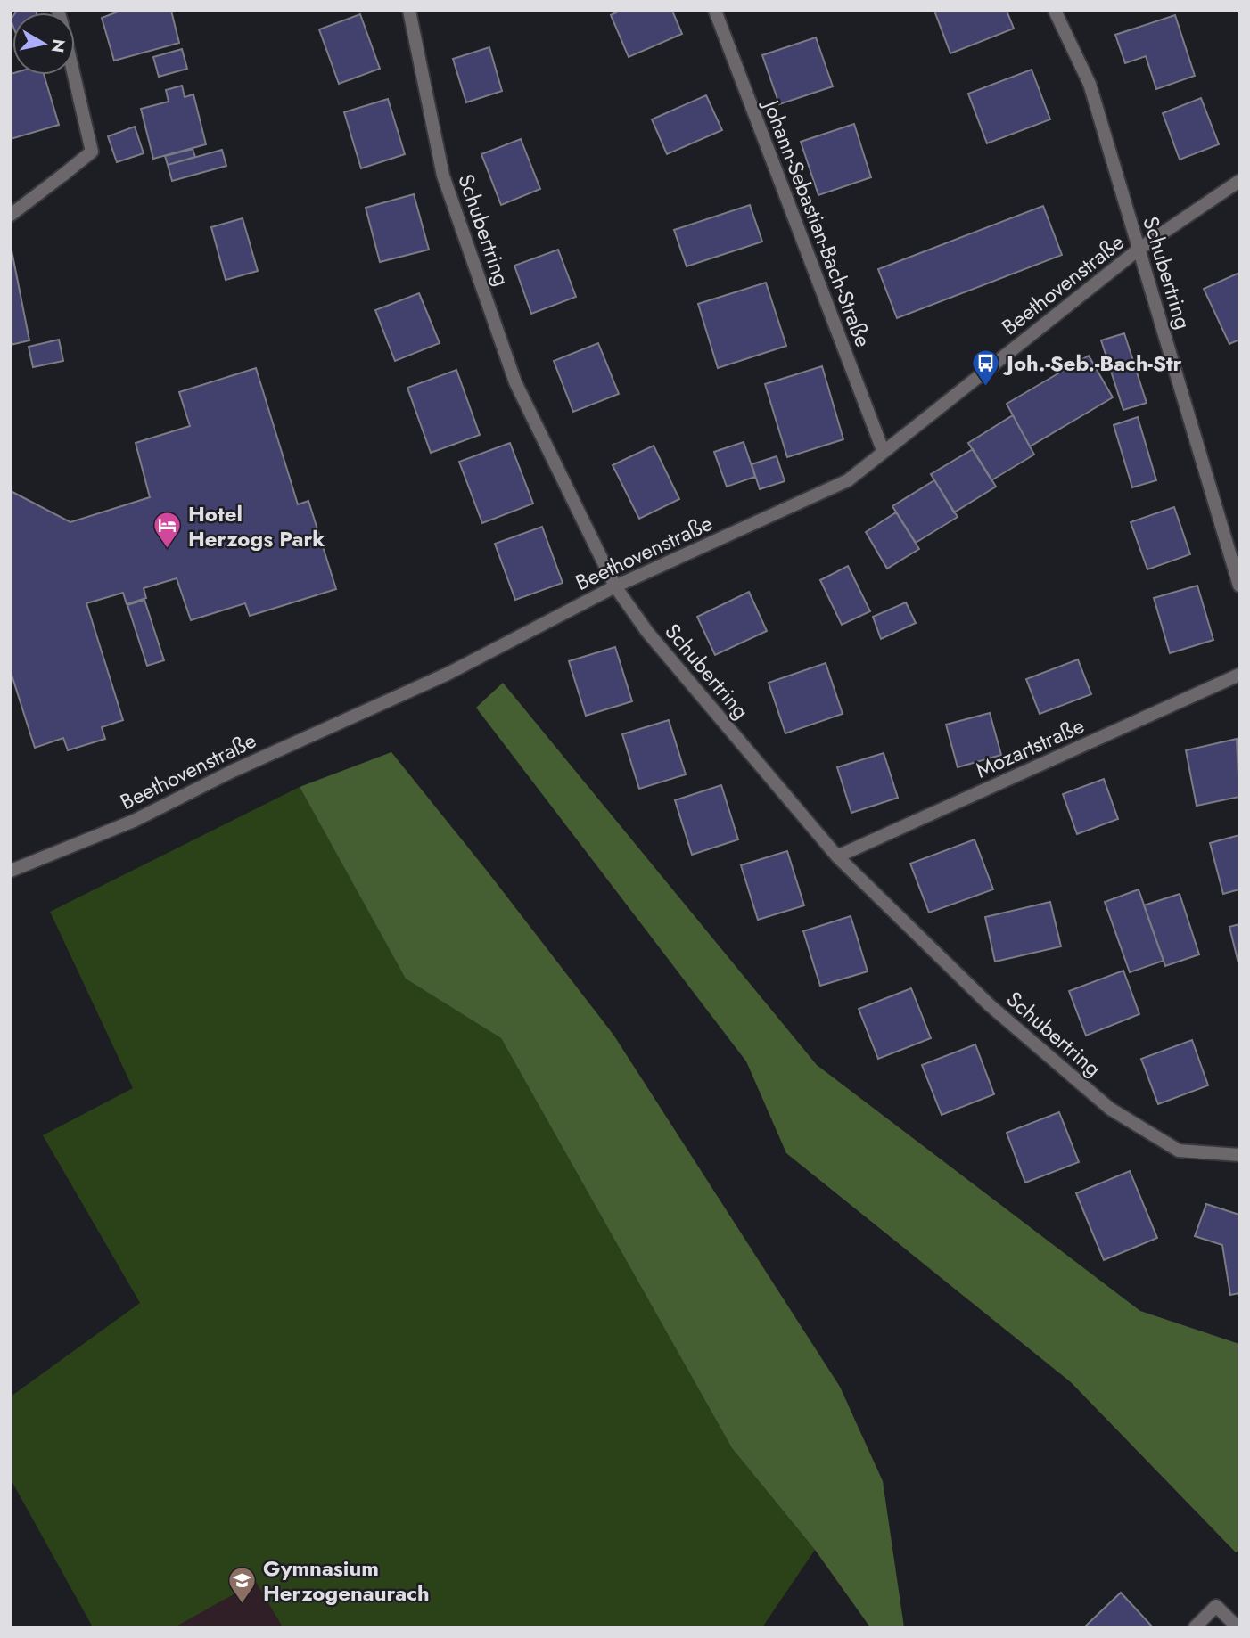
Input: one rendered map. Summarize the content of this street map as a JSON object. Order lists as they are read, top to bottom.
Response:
{
  "streets": {
    "street": [
      "Johann-Sebastian-Bach-Straße",
      "Schubertring",
      "Beethovenstraße",
      "Mozartstraße"
    ]
  },
  "crossings": [
    ["Johann-Sebastian-Bach-Straße", "Beethovenstraße"],
    ["Schubertring", "Beethovenstraße"],
    ["Schubertring", "Mozartstraße"]
  ],
  "places": {
    "bus stop": ["Joh.-Seb.-Bach-Str"],
    "hotel": ["Hotel Herzogs Park"],
    "school or university": ["Gymnasium Herzogenaurach"]
  },
  "north": "right"
}
